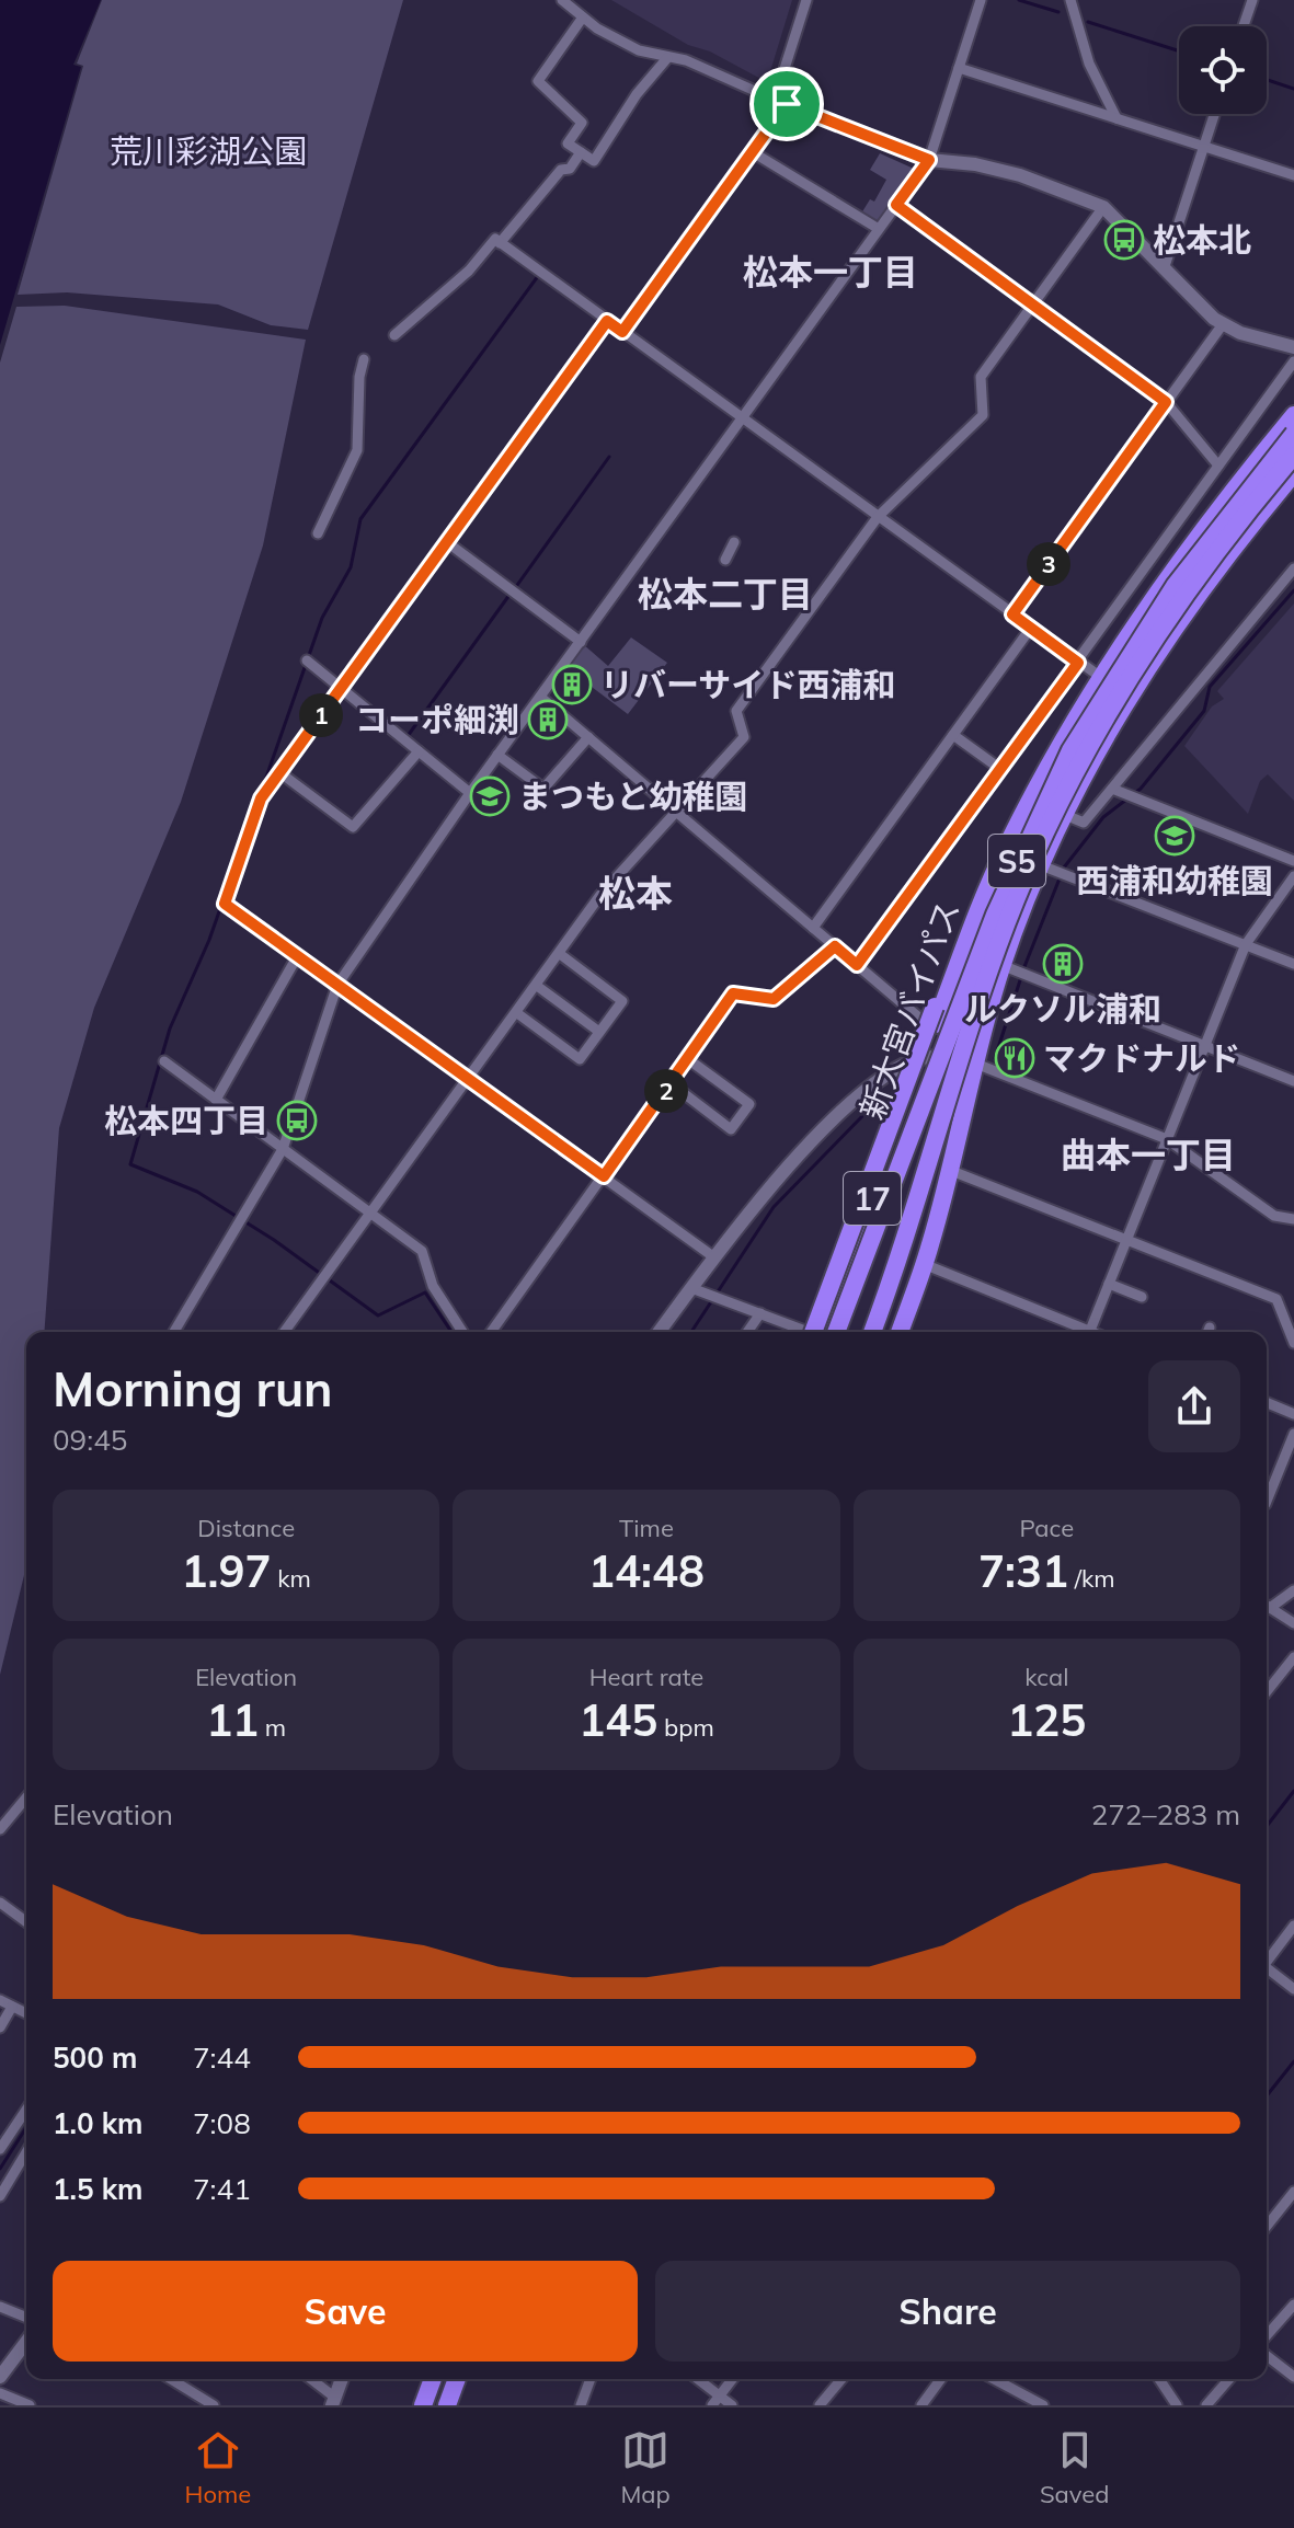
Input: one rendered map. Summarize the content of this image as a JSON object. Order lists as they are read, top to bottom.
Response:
{
  "streets": {
    "highway": ["S5", "新大宮バイパス", "17"]
  },
  "crossings": [
    ["S5", "新大宮バイパス"]
  ],
  "districts": [
    "松本一丁目",
    "松本二丁目",
    "松本",
    "曲本一丁目"
  ],
  "parks": ["荒川彩湖公園"],
  "places": {
    "bus stop": ["松本北", "松本四丁目"],
    "building": ["リバーサイド西浦和", "コーポ細渕", "ルクソル浦和"],
    "school or university": ["まつもと幼稚園", "西浦和幼稚園"],
    "restaurant": ["マクドナルド"]
  },
  "page": {
    "pins": ["3", "1", "2"],
    "heading": ["Morning run", "09:45"],
    "stats": [
      ["Distance", "1.97 km"],
      ["Time", "14:48"],
      ["Pace", "7:31 /km"],
      ["Elevation", "11 m"],
      ["Heart rate", "145 bpm"],
      ["kcal", "125"]
    ],
    "chart": ["Elevation", "272–283 m"],
    "list": [
      {
        "name": "500 m",
        "note": "7:44"
      },
      {
        "name": "1.0 km",
        "note": "7:08"
      },
      {
        "name": "1.5 km",
        "note": "7:41"
      }
    ],
    "buttons": ["Save", "Share"],
    "tabs": ["Home", "Map", "Saved"]
  }
}
